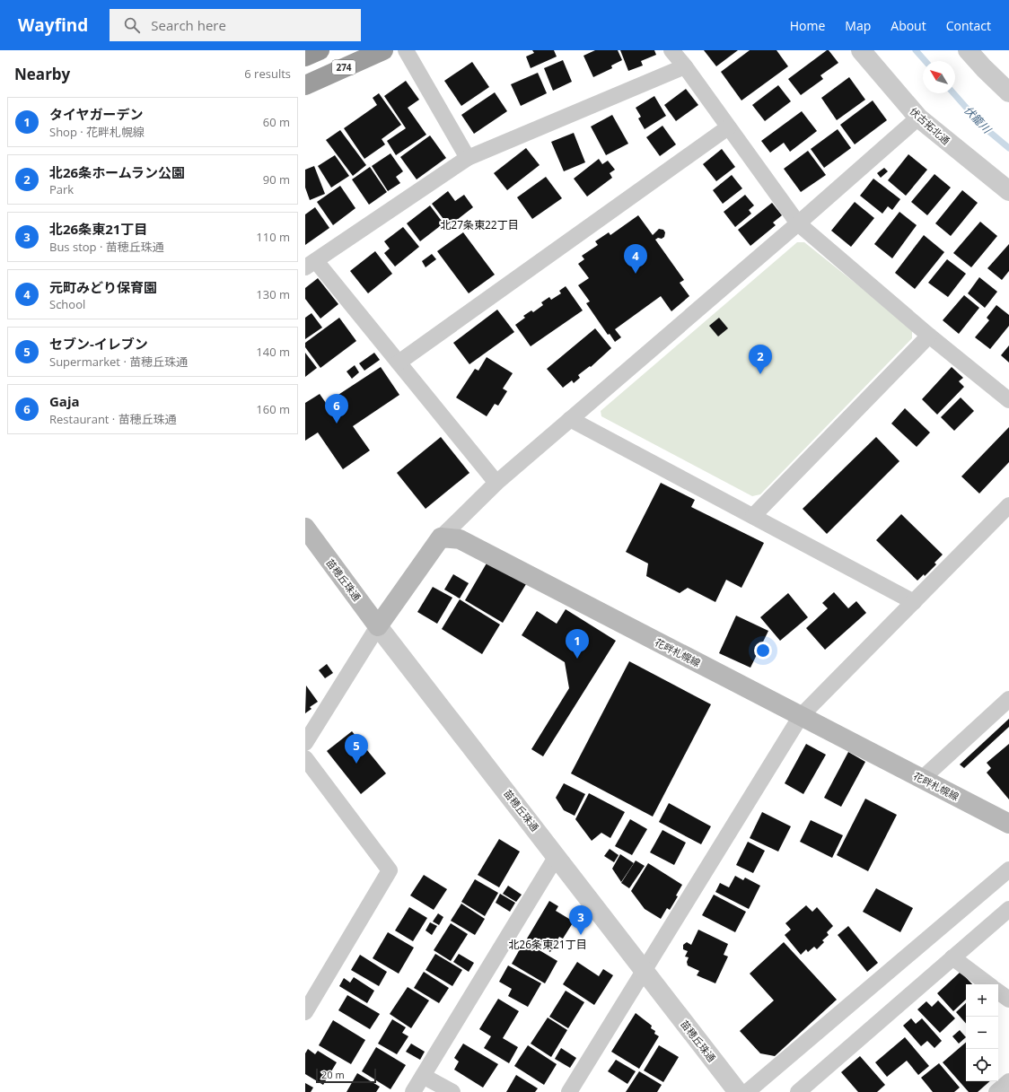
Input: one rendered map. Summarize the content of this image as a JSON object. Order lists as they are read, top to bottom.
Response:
{
  "streets": {
    "highway": ["274"],
    "main road": ["苗穂丘珠通", "花畔札幌線"],
    "street": ["伏古拓北通"]
  },
  "districts": ["北27条東22丁目", "北26条東21丁目"],
  "water": ["伏籠川"],
  "scale_bar": "20 m",
  "north": "top left",
  "page": {
    "header": "Wayfind",
    "search": "Search here",
    "nav": [
      "Home",
      "Map",
      "About",
      "Contact"
    ],
    "heading": ["Nearby", "6 results"],
    "list": [
      {
        "mark": "1",
        "name": "タイヤガーデン",
        "note": "Shop · 花畔札幌線",
        "value": "60 m"
      },
      {
        "mark": "2",
        "name": "北26条ホームラン公園",
        "note": "Park",
        "value": "90 m"
      },
      {
        "mark": "3",
        "name": "北26条東21丁目",
        "note": "Bus stop · 苗穂丘珠通",
        "value": "110 m"
      },
      {
        "mark": "4",
        "name": "元町みどり保育園",
        "note": "School",
        "value": "130 m"
      },
      {
        "mark": "5",
        "name": "セブン-イレブン",
        "note": "Supermarket · 苗穂丘珠通",
        "value": "140 m"
      },
      {
        "mark": "6",
        "name": "Gaja",
        "note": "Restaurant · 苗穂丘珠通",
        "value": "160 m"
      }
    ],
    "pins": [
      "4",
      "2",
      "6",
      "1",
      "5",
      "3"
    ],
    "map_buttons": ["+", "−"],
    "scale": "20 m"
  }
}
